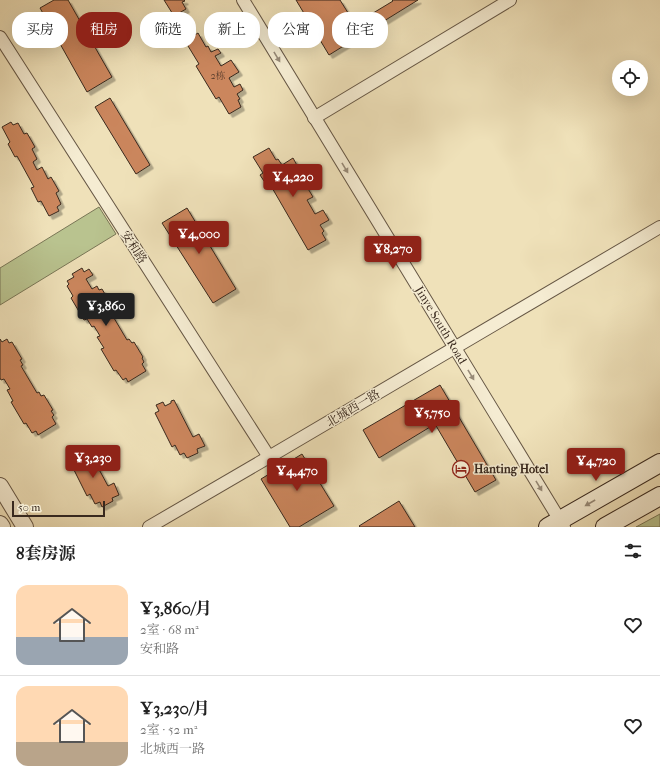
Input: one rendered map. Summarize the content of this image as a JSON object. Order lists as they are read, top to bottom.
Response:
{
  "streets": {
    "street": ["安和路", "Jinye South Road", "北城西一路"]
  },
  "crossings": [
    ["安和路", "北城西一路"],
    ["Jinye South Road", "北城西一路"]
  ],
  "one_way": ["Jinye South Road"],
  "places": {
    "hotel": ["Hanting Hotel"]
  },
  "house_numbers": ["2栋"],
  "scale_bar": "50 m",
  "page": {
    "chip": [
      "买房",
      "租房",
      "筛选",
      "新上",
      "公寓",
      "住宅"
    ],
    "price": [
      "¥4,220",
      "¥4,000",
      "¥8,270",
      "¥3,860",
      "¥5,750",
      "¥3,230",
      "¥4,720",
      "¥4,470"
    ],
    "scale": "50 m",
    "heading": "8套房源",
    "list": [
      {
        "name": "¥3,860/月",
        "note": "2室 · 68 m² · 安和路"
      },
      {
        "name": "¥3,230/月",
        "note": "2室 · 52 m² · 北城西一路"
      }
    ]
  }
}
